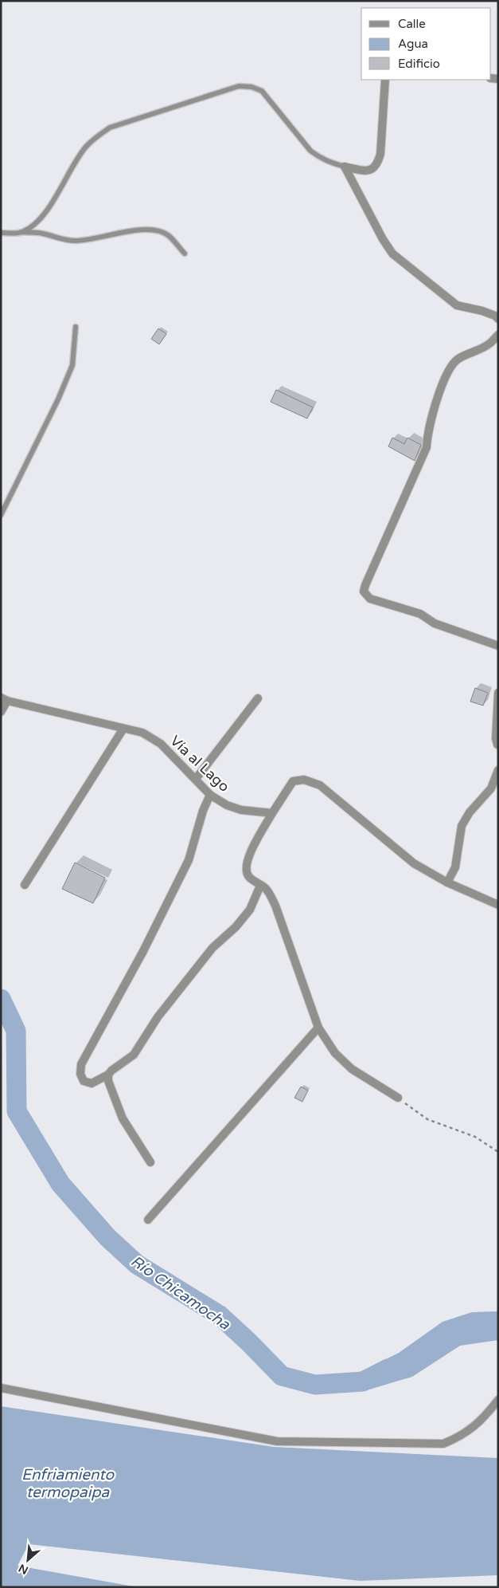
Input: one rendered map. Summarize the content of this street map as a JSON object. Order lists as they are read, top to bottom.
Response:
{
  "streets": {
    "street": ["Vía al Lago"]
  },
  "water": ["Río Chicamocha", "Enfriamiento termopaipa"],
  "legend": ["Calle", "Agua", "Edificio"],
  "north": "bottom left"
}
